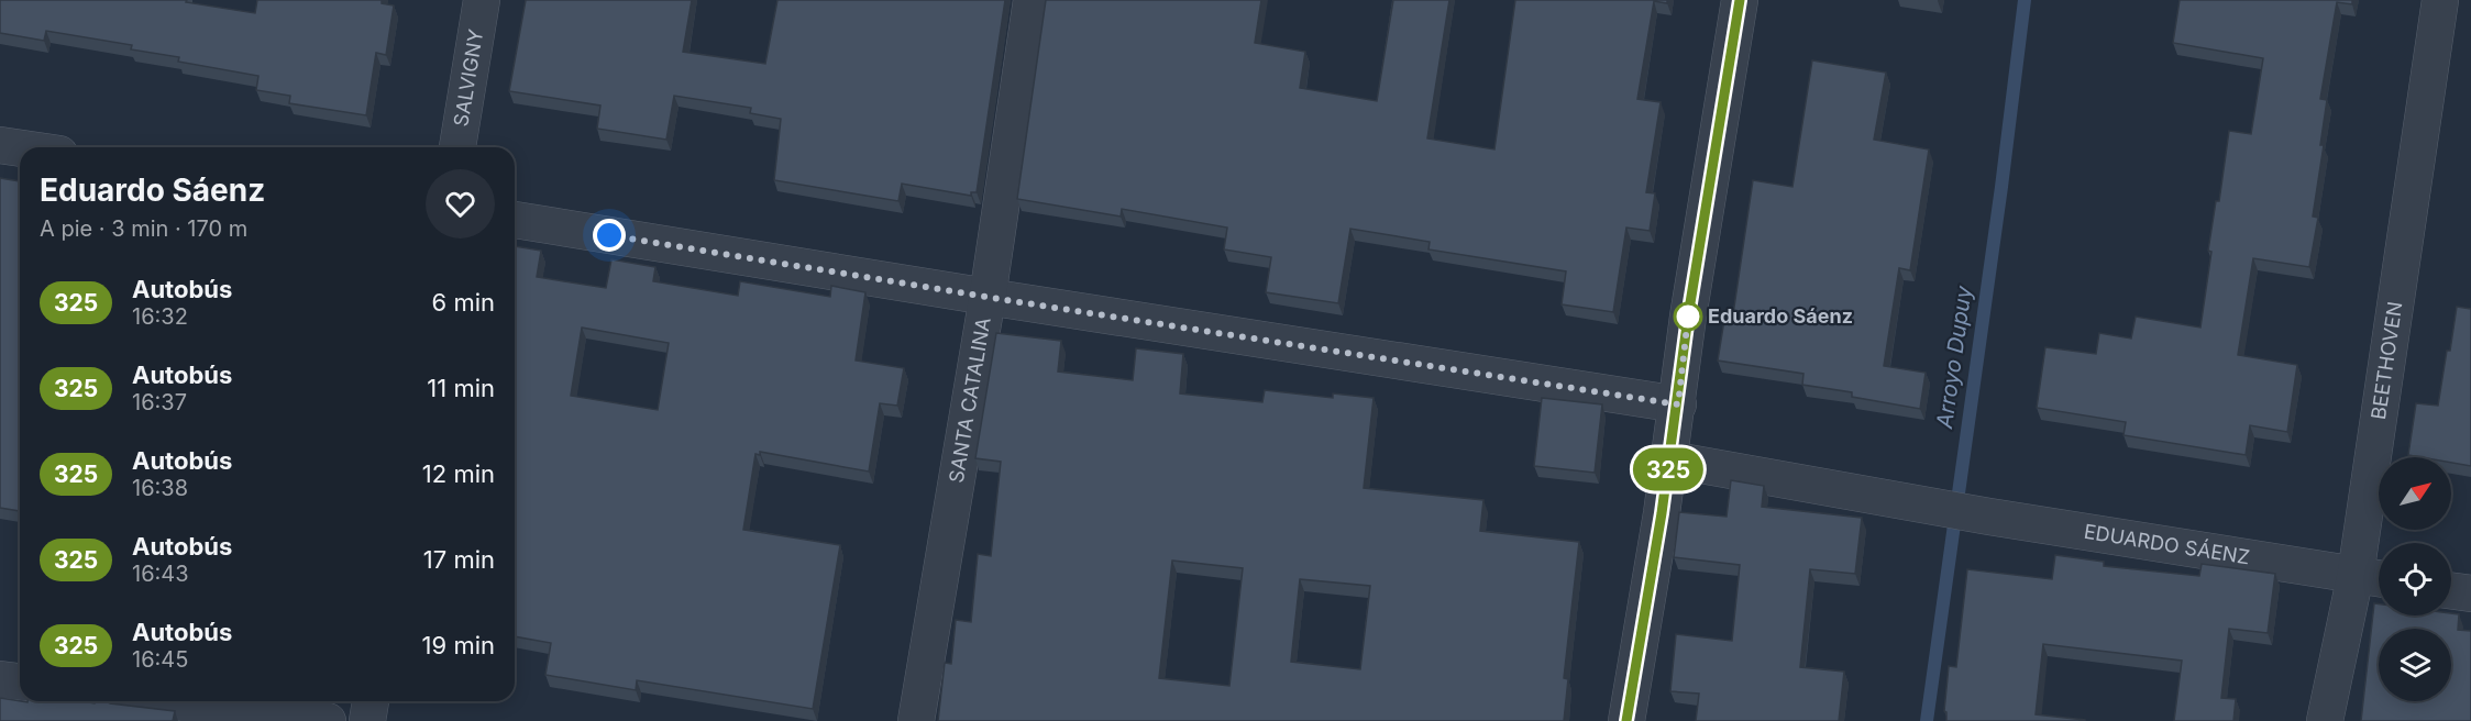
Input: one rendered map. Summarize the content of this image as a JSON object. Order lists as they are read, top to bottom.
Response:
{
  "streets": {
    "street": [
      "SALVIGNY",
      "BEETHOVEN",
      "SANTA CATALINA",
      "EDUARDO SÁENZ"
    ]
  },
  "crossings": [
    ["BEETHOVEN", "EDUARDO SÁENZ"]
  ],
  "water": ["Arroyo Dupuy"],
  "places": ["Eduardo Sáenz"],
  "lines": ["bus line 325"],
  "north": "top right",
  "page": {
    "on_map": "325",
    "heading": ["Eduardo Sáenz", "A pie · 3 min · 170 m"],
    "list": [
      {
        "mark": "325",
        "name": "Autobús",
        "note": "16:32",
        "value": "6 min"
      },
      {
        "mark": "325",
        "name": "Autobús",
        "note": "16:37",
        "value": "11 min"
      },
      {
        "mark": "325",
        "name": "Autobús",
        "note": "16:38",
        "value": "12 min"
      },
      {
        "mark": "325",
        "name": "Autobús",
        "note": "16:43",
        "value": "17 min"
      },
      {
        "mark": "325",
        "name": "Autobús",
        "note": "16:45",
        "value": "19 min"
      }
    ]
  }
}
